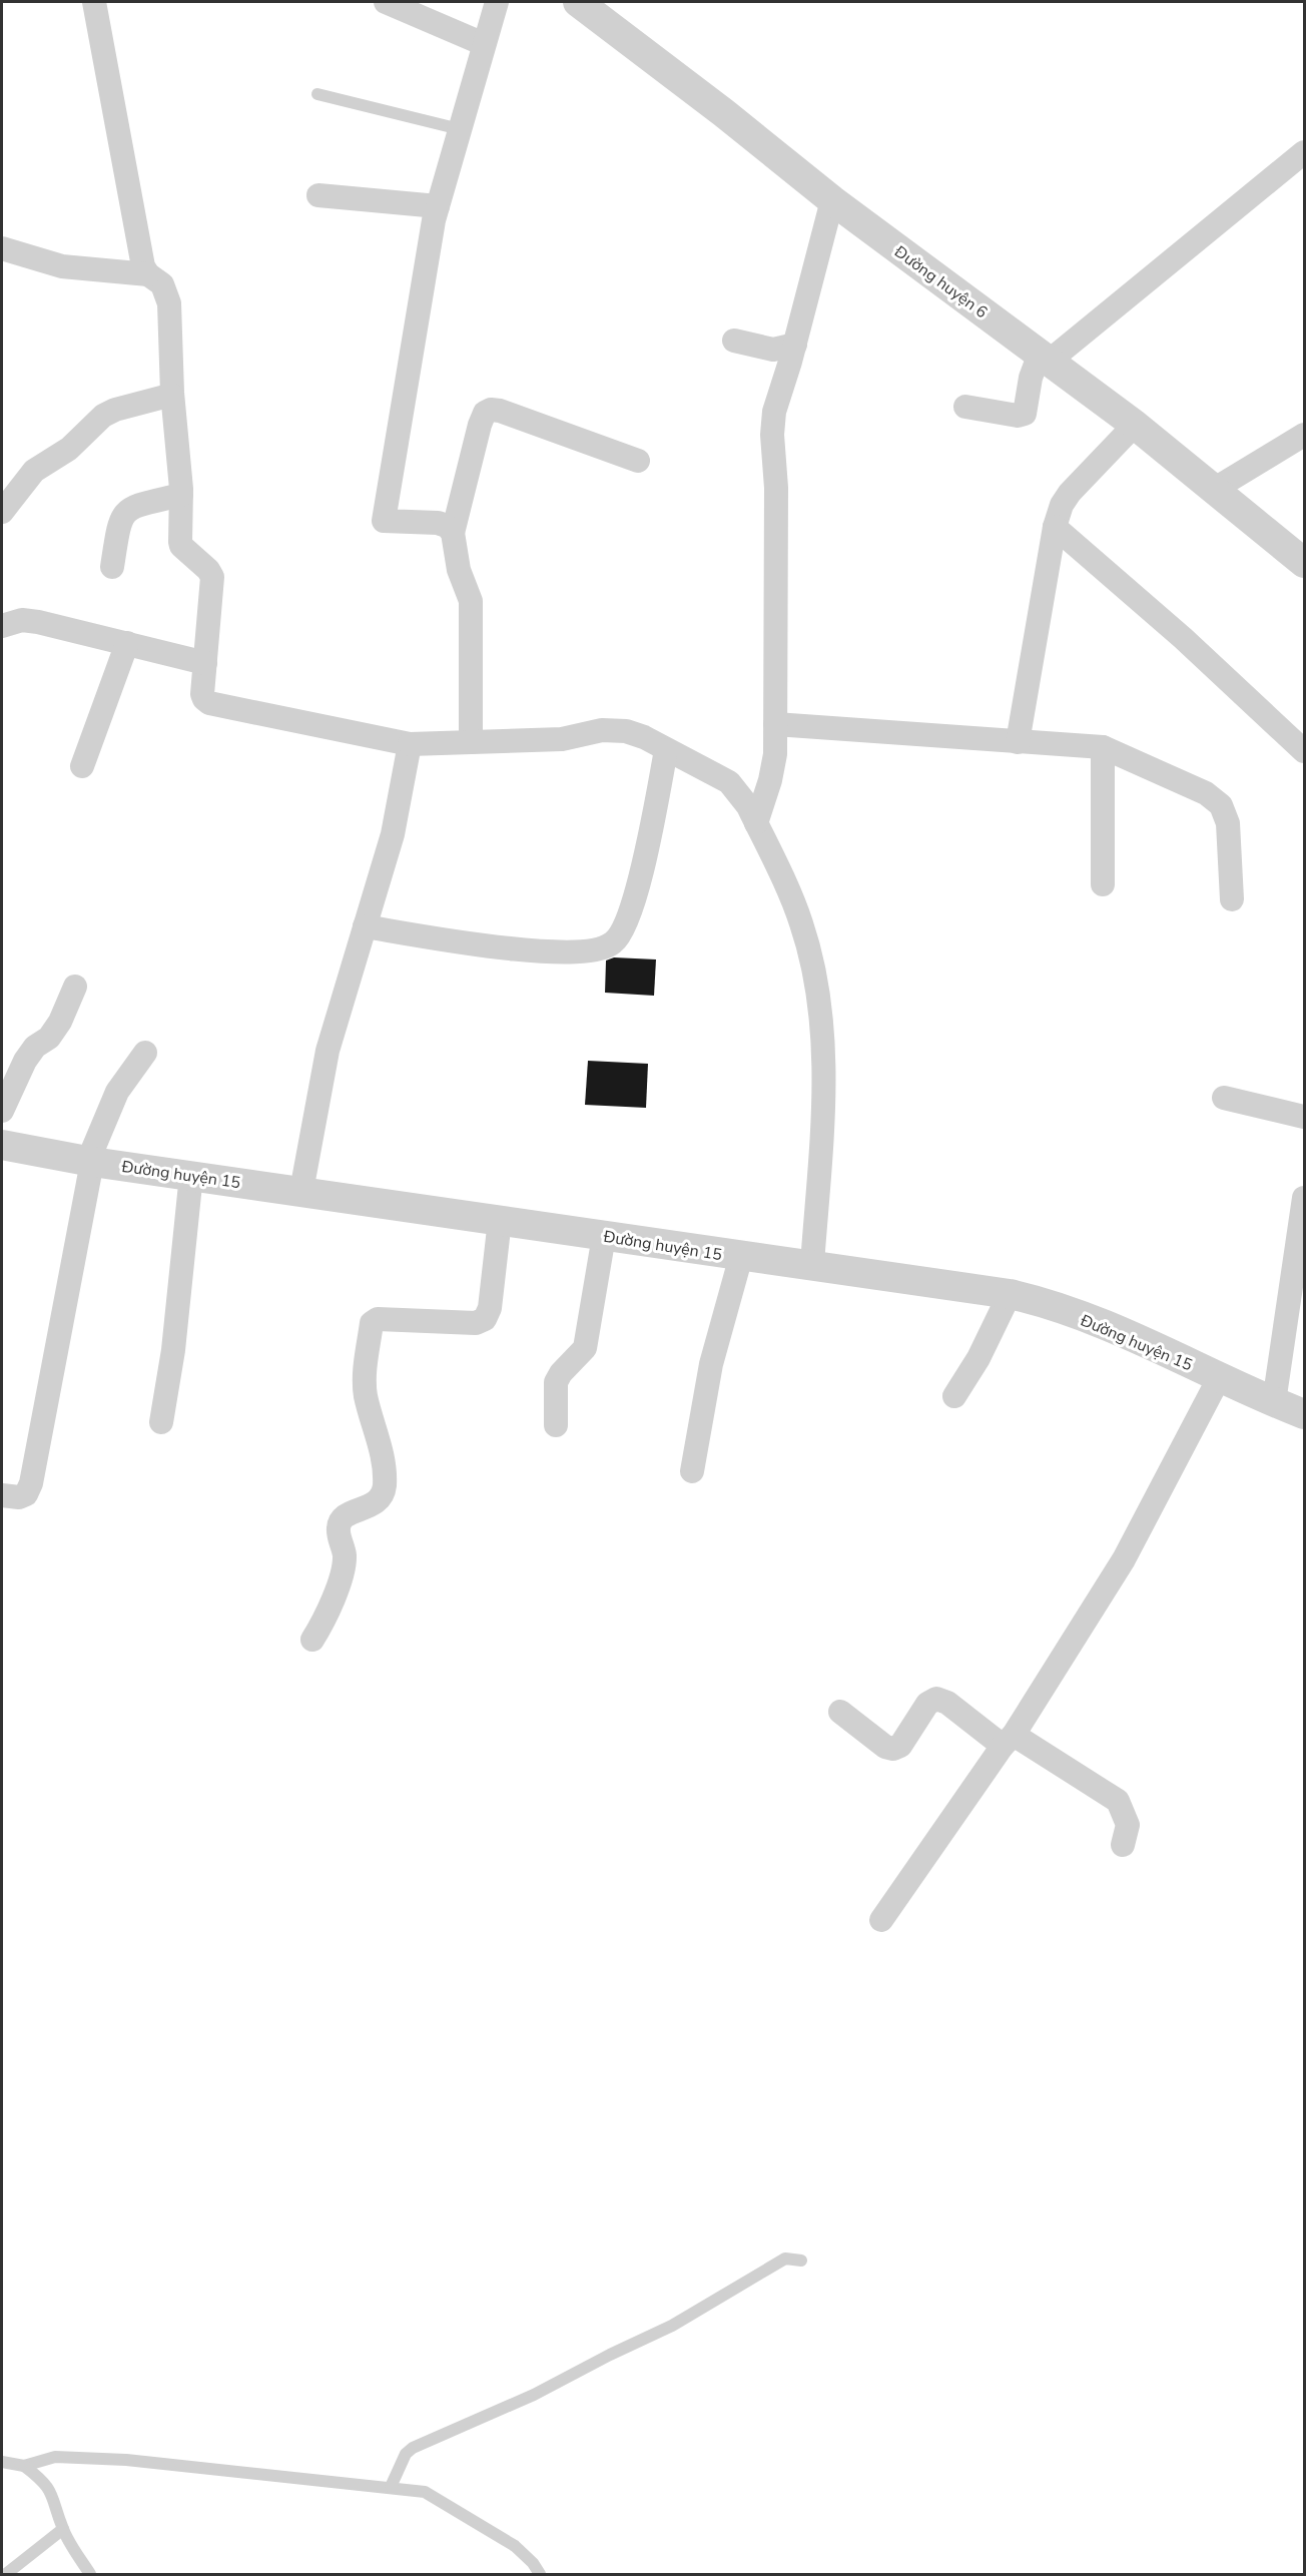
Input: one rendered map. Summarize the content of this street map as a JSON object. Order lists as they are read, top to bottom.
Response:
{
  "streets": {
    "street": ["Đường huyện 6", "Đường huyện 15"]
  }
}
